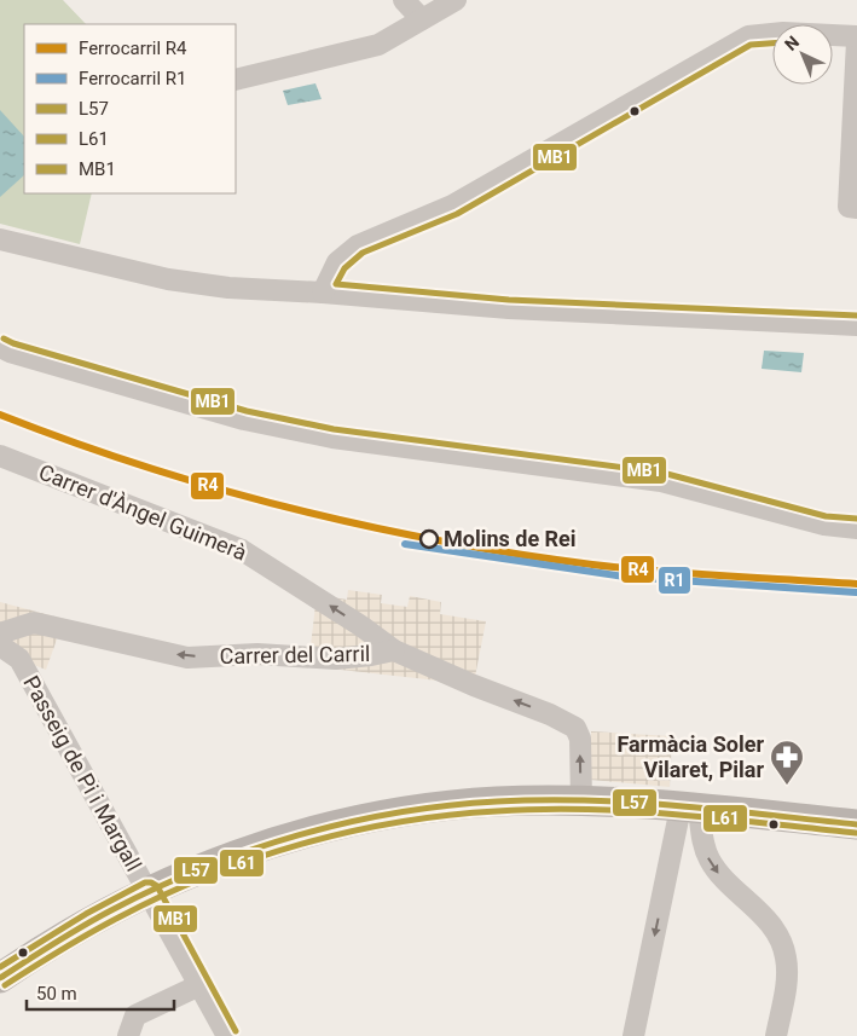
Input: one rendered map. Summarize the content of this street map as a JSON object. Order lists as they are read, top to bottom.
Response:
{
  "streets": {
    "street": ["Carrer d'Àngel Guimerà", "Carrer del Carril", "Passeig de Pi i Margall"]
  },
  "crossings": [
    ["Carrer d'Àngel Guimerà", "Carrer del Carril"]
  ],
  "one_way": ["Carrer del Carril"],
  "places": {
    "other": ["Molins de Rei"],
    "pharmacy": ["Farmàcia Soler Vilaret, Pilar"]
  },
  "lines": [
    "transit line MB1",
    "rail line R4",
    "rail line R1",
    "transit line L57",
    "transit line L61"
  ],
  "legend": [
    "Ferrocarril R4",
    "Ferrocarril R1",
    "L57",
    "L61",
    "MB1"
  ],
  "scale_bar": "50 m",
  "north": "top left"
}
